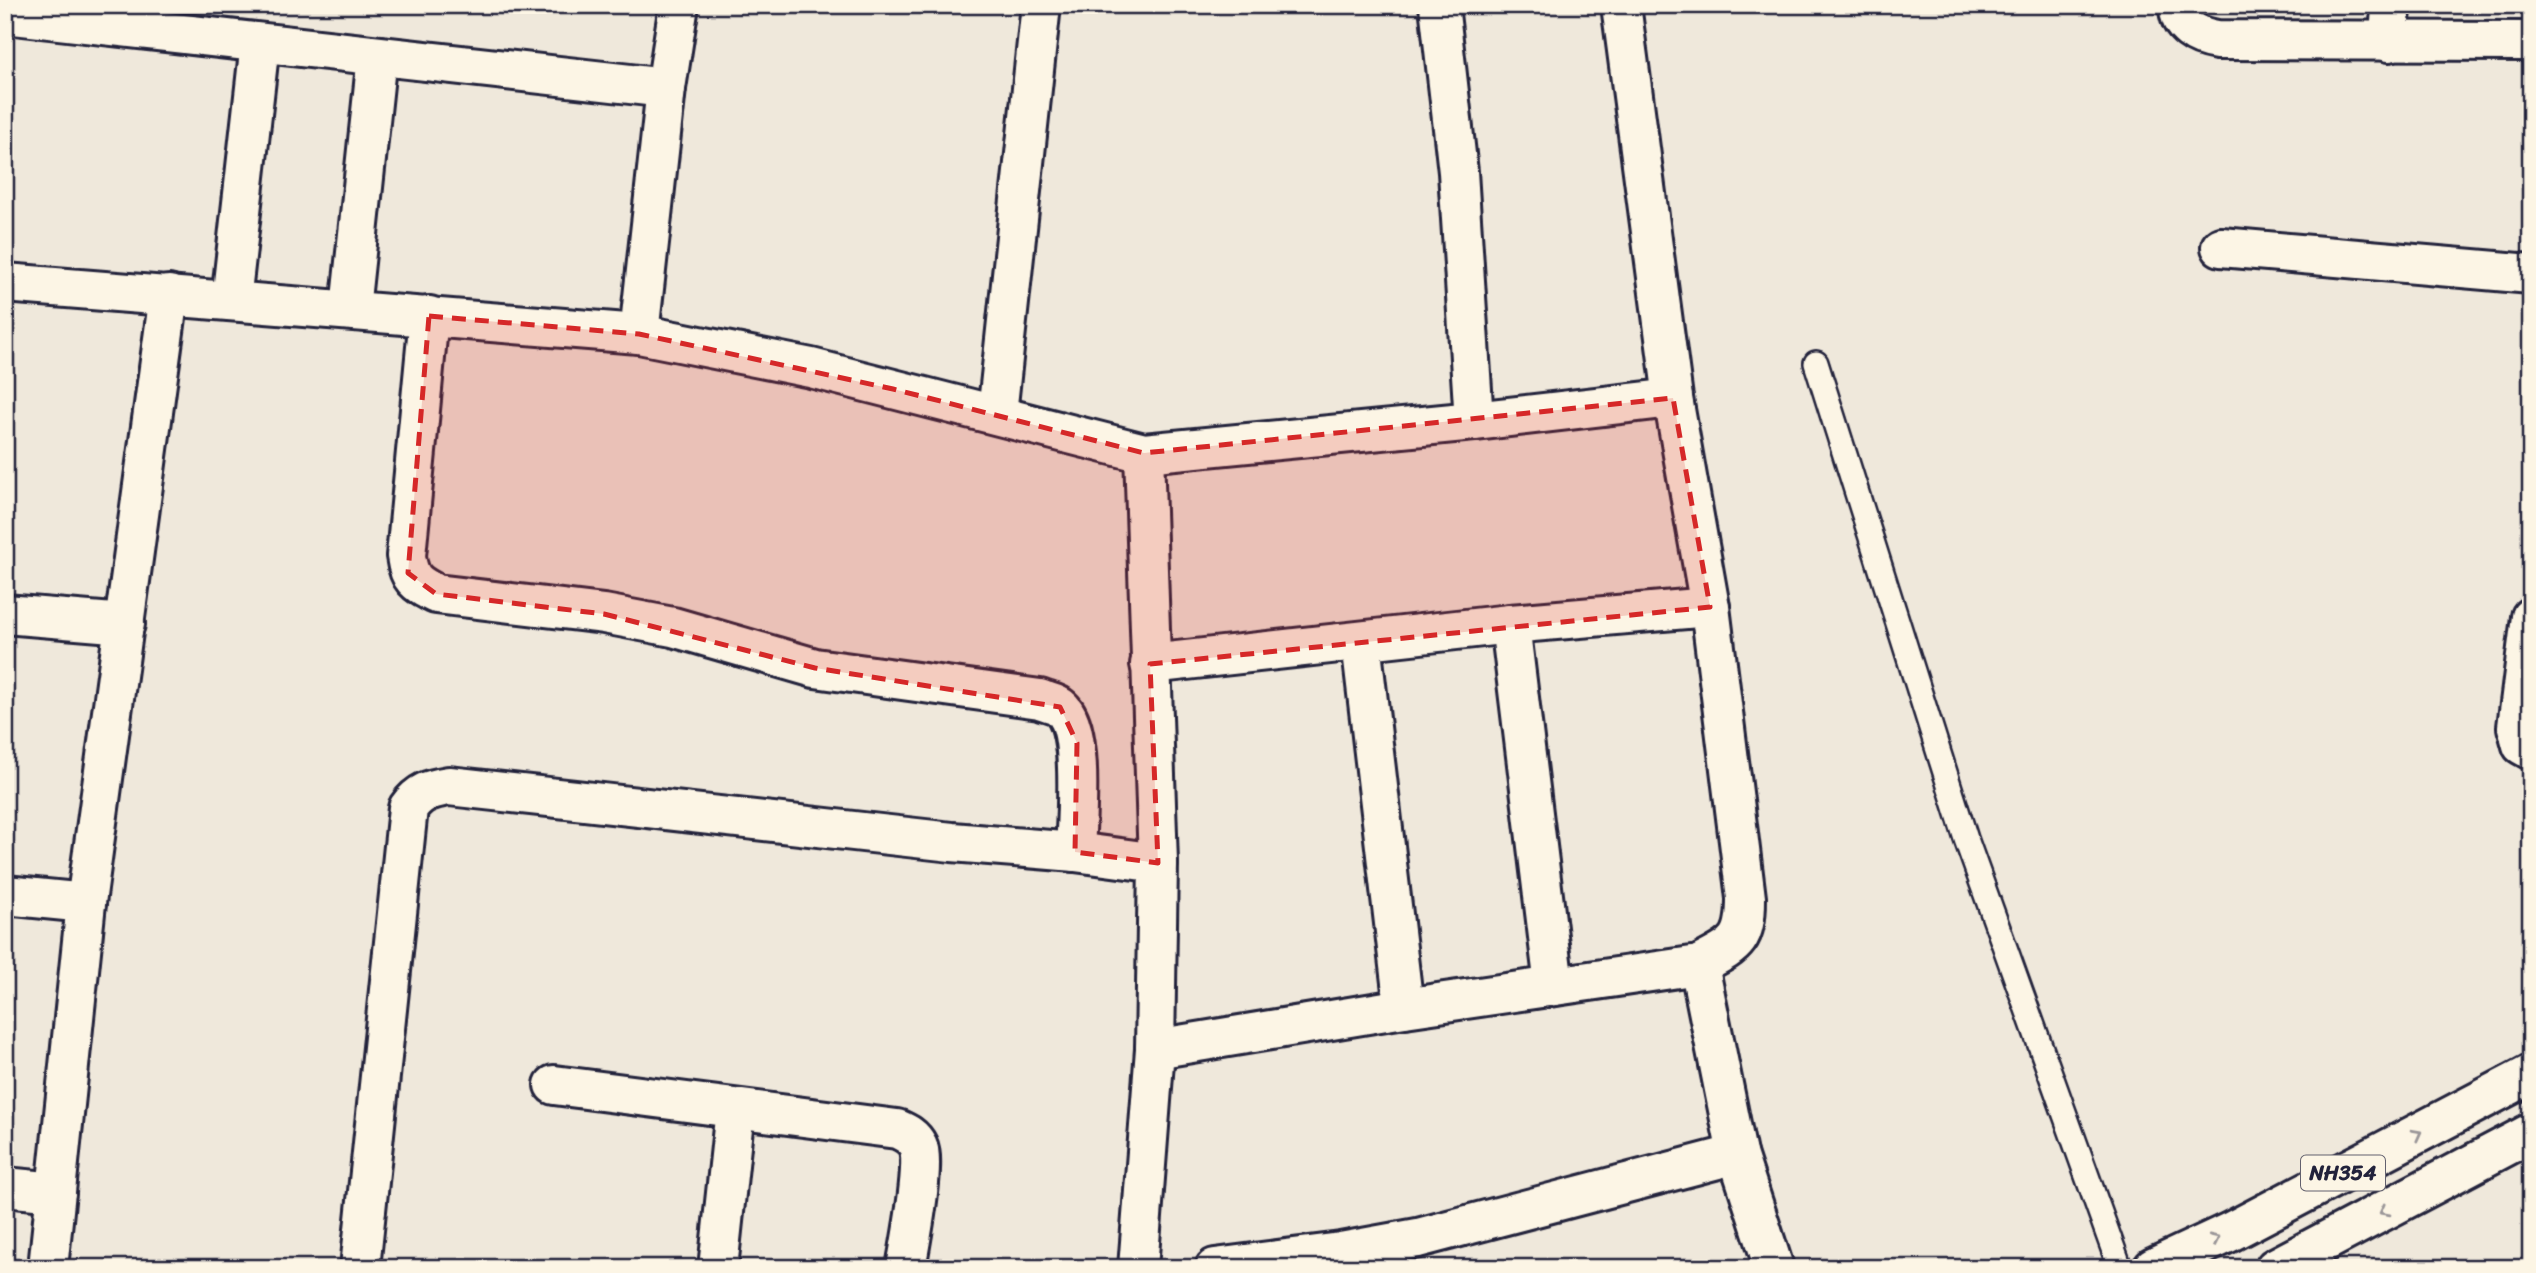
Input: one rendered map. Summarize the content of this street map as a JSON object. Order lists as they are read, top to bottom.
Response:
{
  "streets": {
    "main road": ["NH354"]
  }
}
